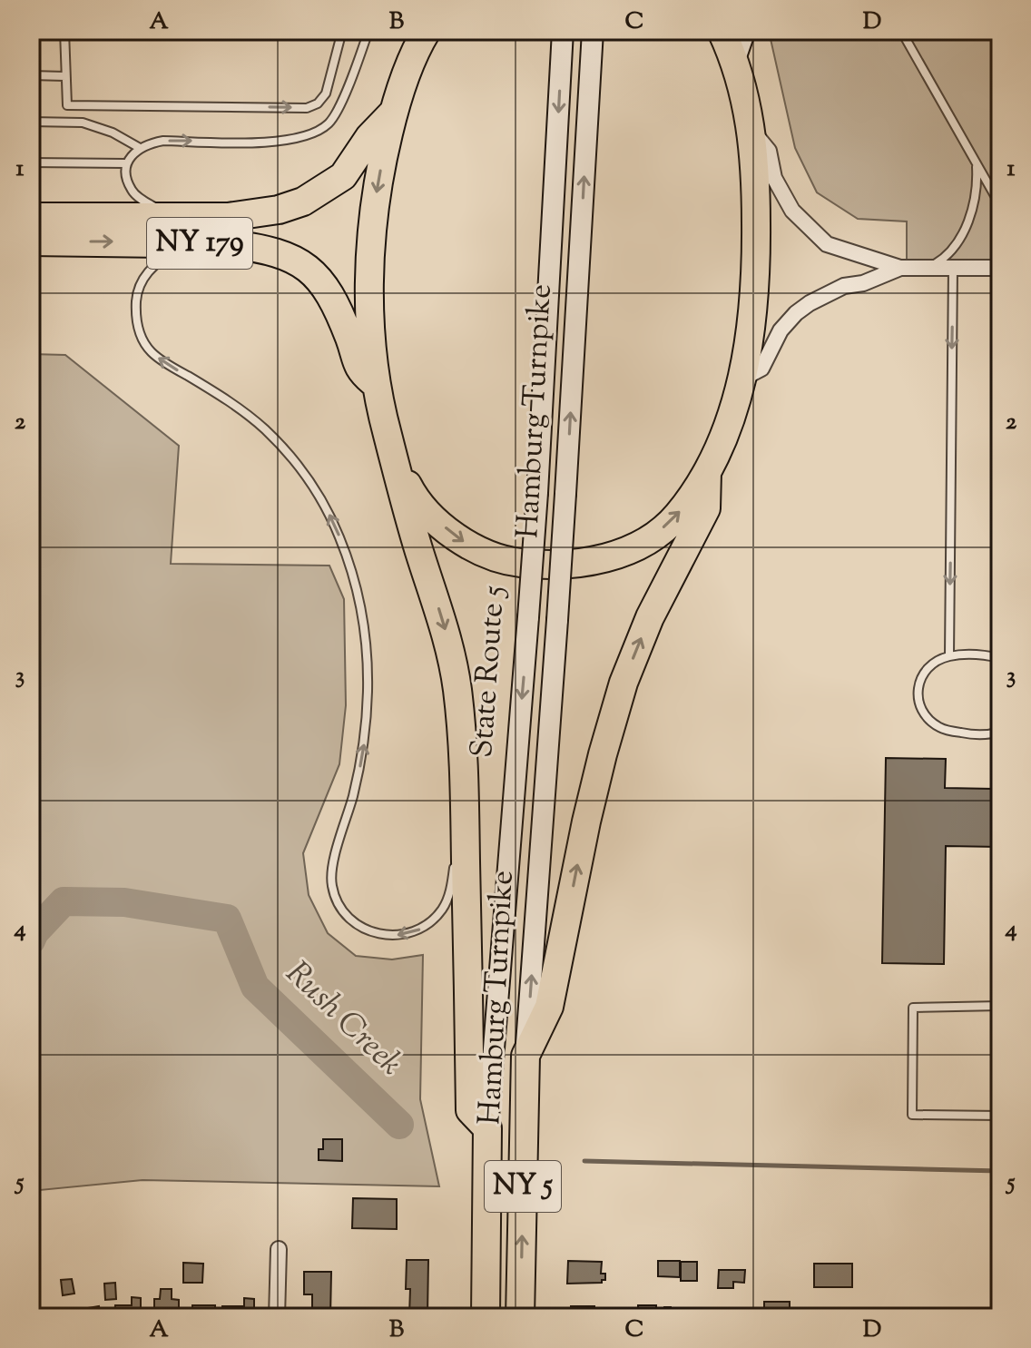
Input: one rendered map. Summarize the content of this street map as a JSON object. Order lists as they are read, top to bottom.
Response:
{
  "streets": {
    "highway": [
      "NY 179",
      "Hamburg Turnpike",
      "State Route 5",
      "NY 5"
    ]
  },
  "one_way": ["Hamburg Turnpike", "State Route 5"],
  "water": ["Rush Creek"],
  "grid": {
    "columns": [
      "A",
      "B",
      "C",
      "D"
    ],
    "rows": [
      "1",
      "2",
      "3",
      "4",
      "5"
    ]
  }
}
